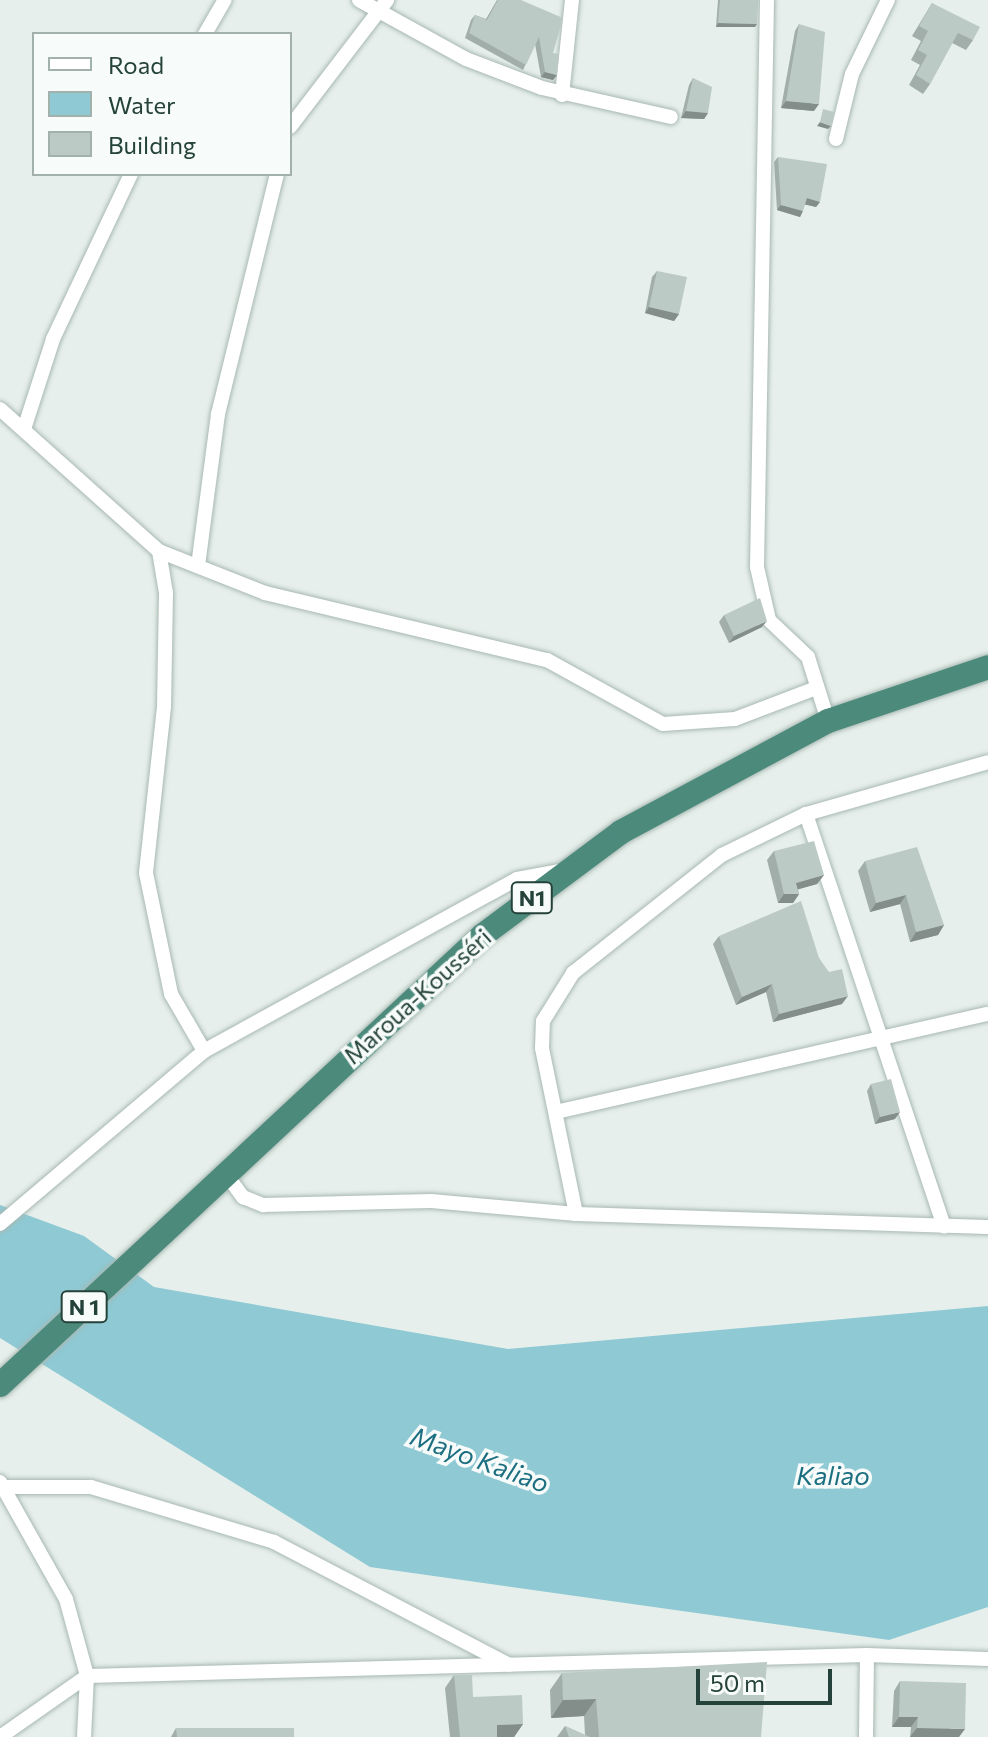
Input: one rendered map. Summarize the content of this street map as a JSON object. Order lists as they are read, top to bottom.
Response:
{
  "streets": {
    "highway": ["N1", "Maroua-Kousséri", "N 1"]
  },
  "water": ["Mayo Kaliao", "Kaliao"],
  "legend": ["Road", "Water", "Building"],
  "scale_bar": "50 m"
}
